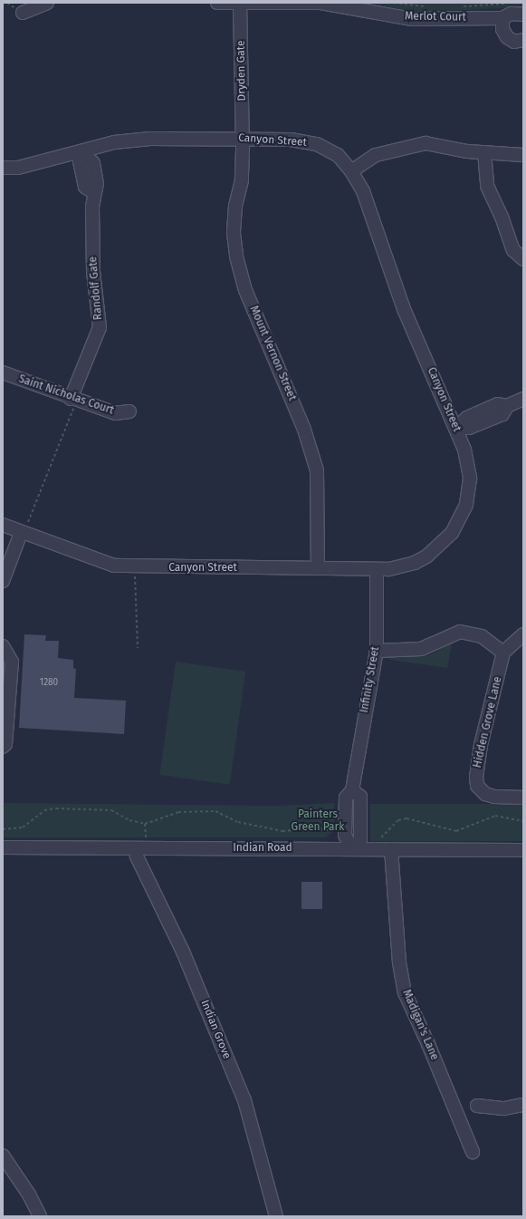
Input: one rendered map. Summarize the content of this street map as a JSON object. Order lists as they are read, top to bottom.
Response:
{
  "streets": {
    "street": [
      "Merlot Court",
      "Dryden Gate",
      "Canyon Street",
      "Randolf Gate",
      "Mount Vernon Street",
      "Saint Nicholas Court",
      "Infinity Street",
      "Hidden Grove Lane",
      "Indian Road",
      "Madigan's Lane",
      "Indian Grove"
    ]
  },
  "crossings": [
    ["Merlot Court", "Dryden Gate"],
    ["Dryden Gate", "Canyon Street"],
    ["Dryden Gate", "Mount Vernon Street"],
    ["Canyon Street", "Randolf Gate"],
    ["Canyon Street", "Mount Vernon Street"],
    ["Canyon Street", "Infinity Street"],
    ["Randolf Gate", "Saint Nicholas Court"],
    ["Infinity Street", "Indian Road"],
    ["Indian Road", "Madigan's Lane"],
    ["Indian Road", "Indian Grove"]
  ],
  "parks": ["Painters Green Park"],
  "house_numbers": ["1280"]
}
